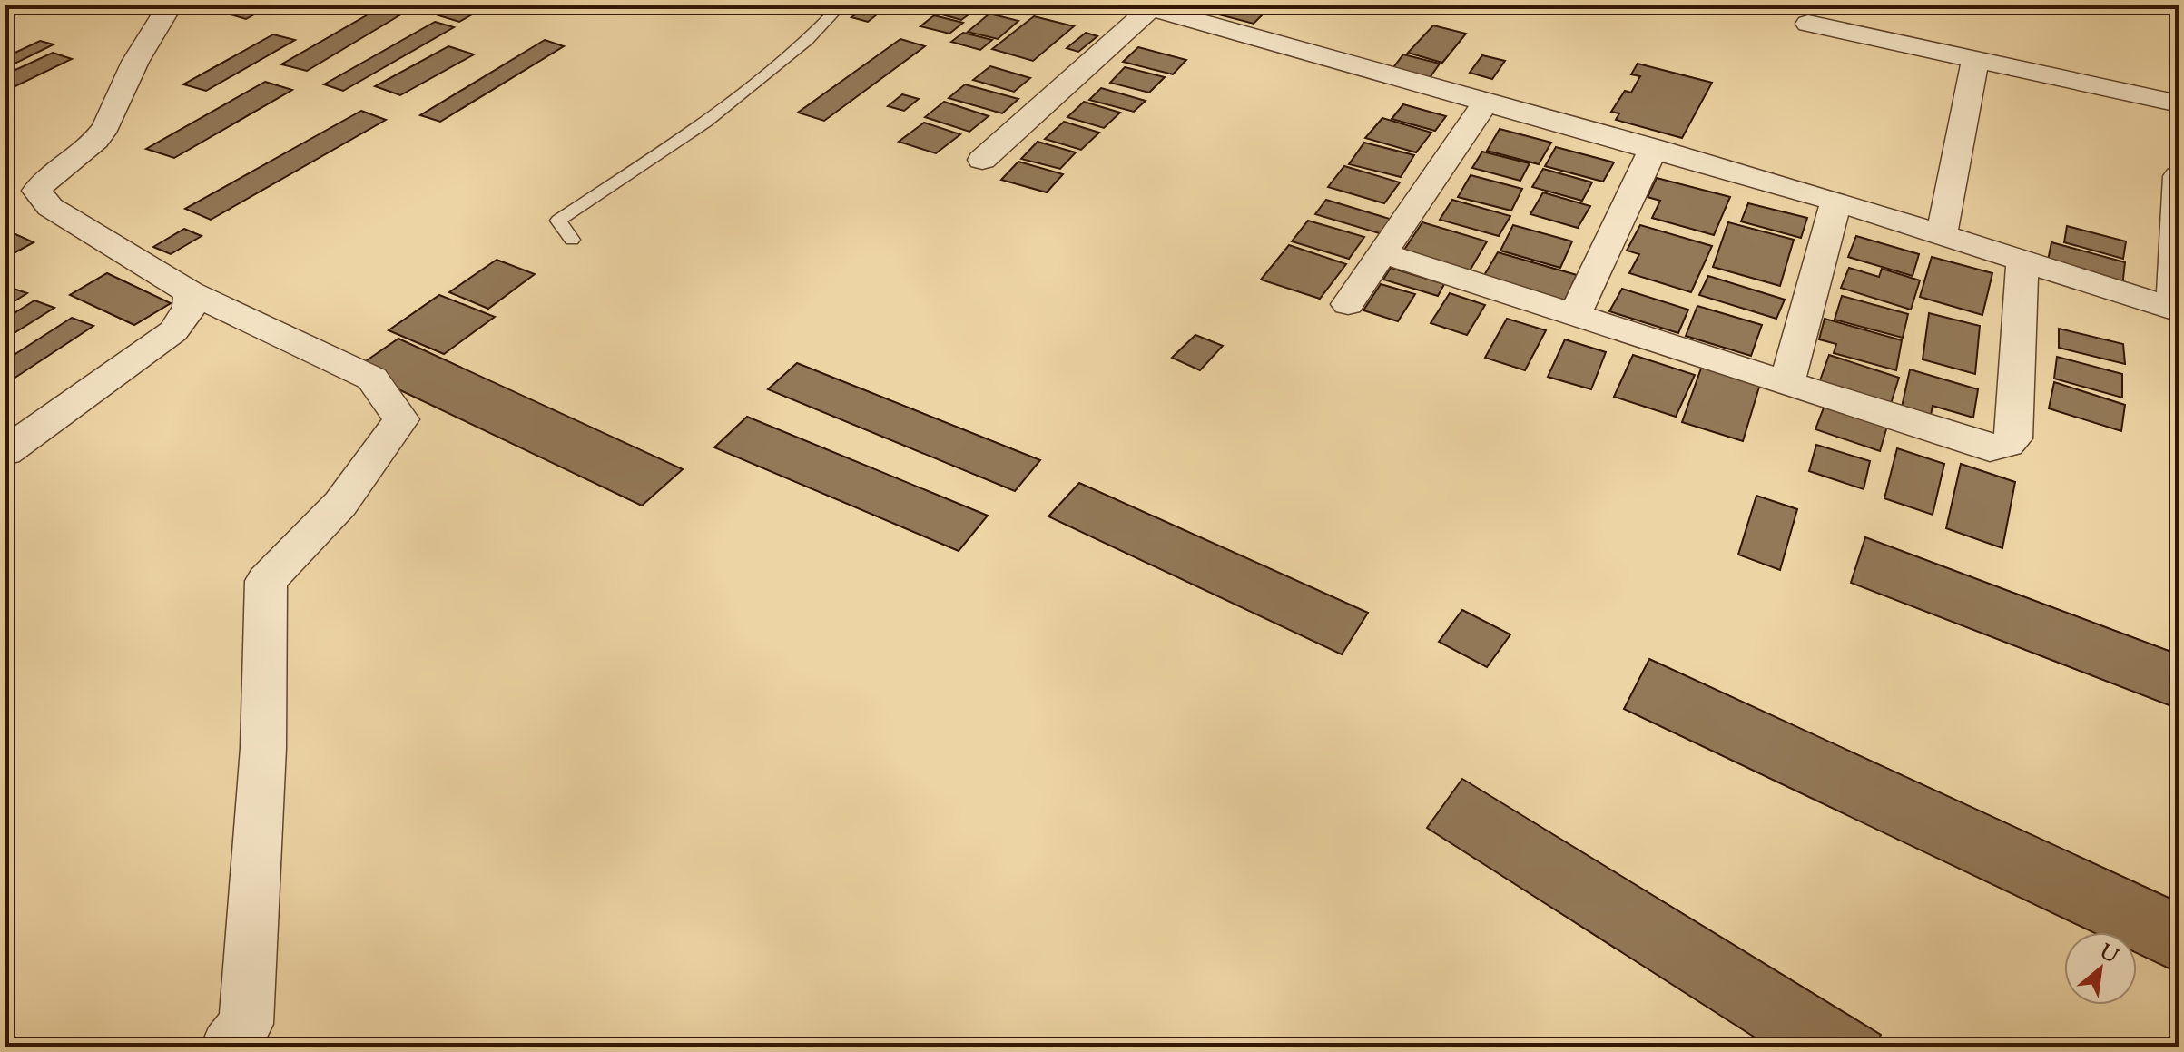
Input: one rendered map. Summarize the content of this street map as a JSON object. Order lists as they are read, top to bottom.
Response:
{
  "north": "top right"
}
